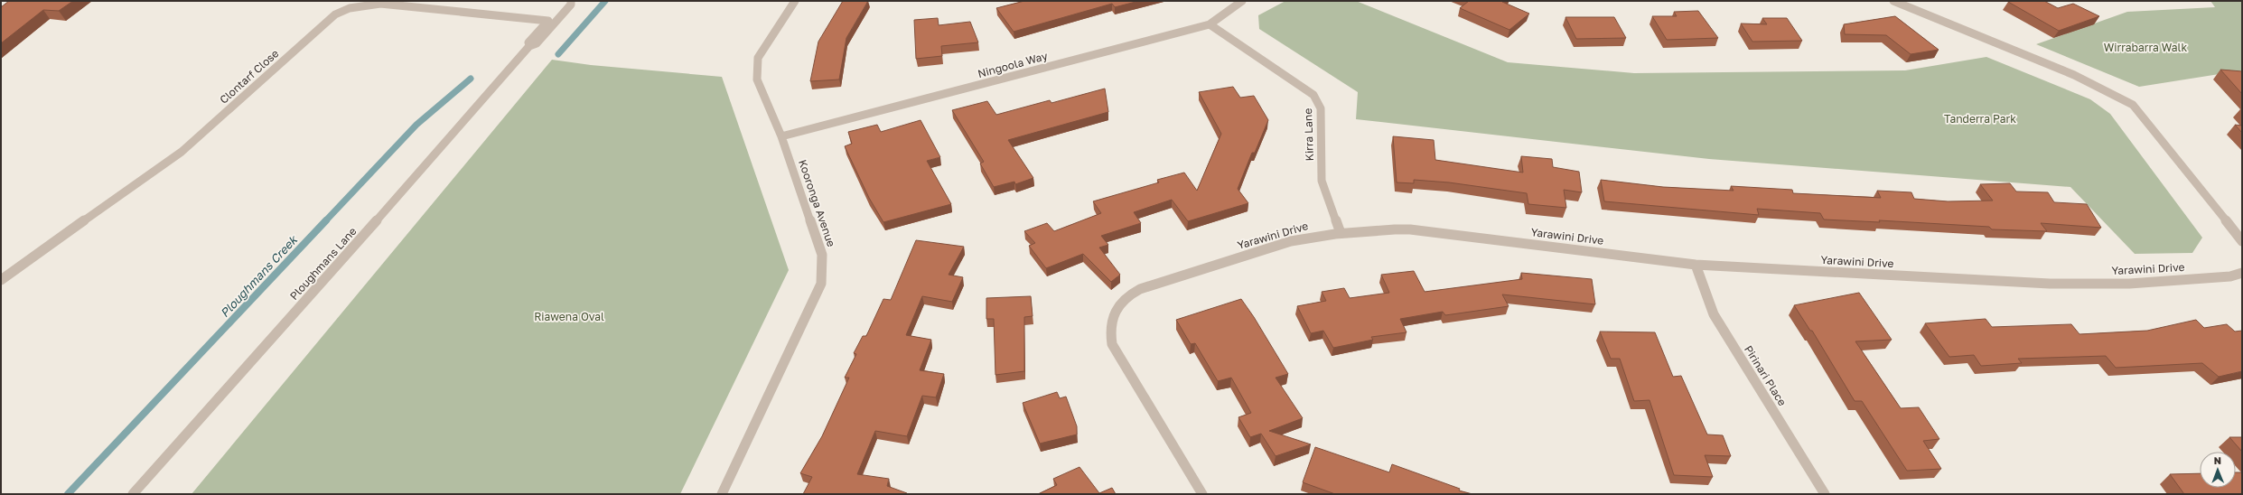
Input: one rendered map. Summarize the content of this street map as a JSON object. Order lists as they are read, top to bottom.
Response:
{
  "streets": {
    "street": [
      "Ningoola Way",
      "Clontarf Close",
      "Kirra Lane",
      "Kooronga Avenue",
      "Yarawini Drive",
      "Ploughmans Lane",
      "Pirinari Place"
    ]
  },
  "crossings": [
    ["Ningoola Way", "Kirra Lane"],
    ["Ningoola Way", "Kooronga Avenue"],
    ["Clontarf Close", "Ploughmans Lane"],
    ["Kirra Lane", "Yarawini Drive"],
    ["Yarawini Drive", "Pirinari Place"]
  ],
  "water": ["Ploughmans Creek"],
  "parks": ["Wirrabarra Walk", "Tanderra Park", "Riawena Oval"],
  "north": "top"
}
